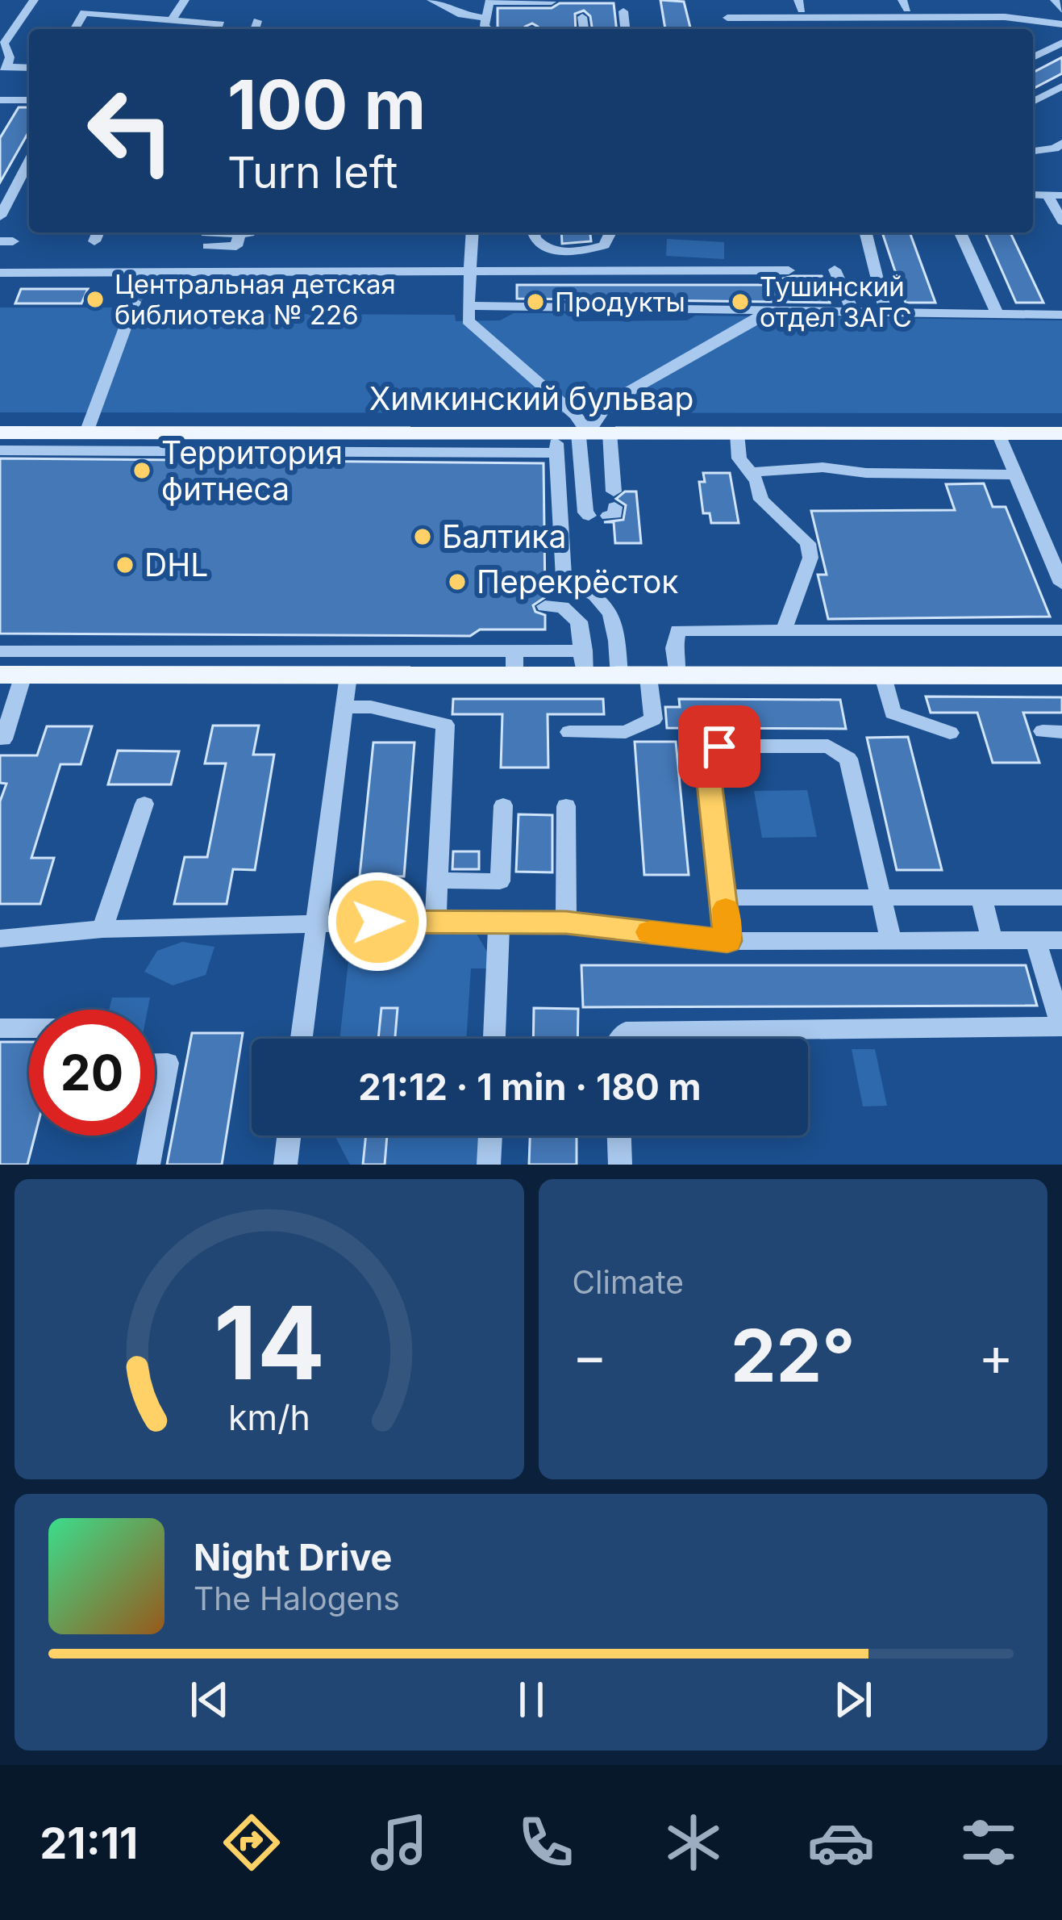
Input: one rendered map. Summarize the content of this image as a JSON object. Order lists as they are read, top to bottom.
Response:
{
  "streets": {
    "main road": ["Химкинский бульвар"]
  },
  "places": [
    "Центральная детская библиотека № 226",
    "Продукты",
    "Тушинский отдел ЗАГС",
    "Территория фитнеса",
    "Балтика",
    "DHL",
    "Перекрёсток"
  ],
  "page": {
    "turn": ["100 m", "Turn left"],
    "limit": "20",
    "trip": "21:12 · 1 min · 180 m",
    "tile": "Climate",
    "heat": ["−", "22°", "+"],
    "song": ["Night Drive", "The Halogens"],
    "tabs": "21:11",
    "gauge": ["14", "km/h"]
  }
}
